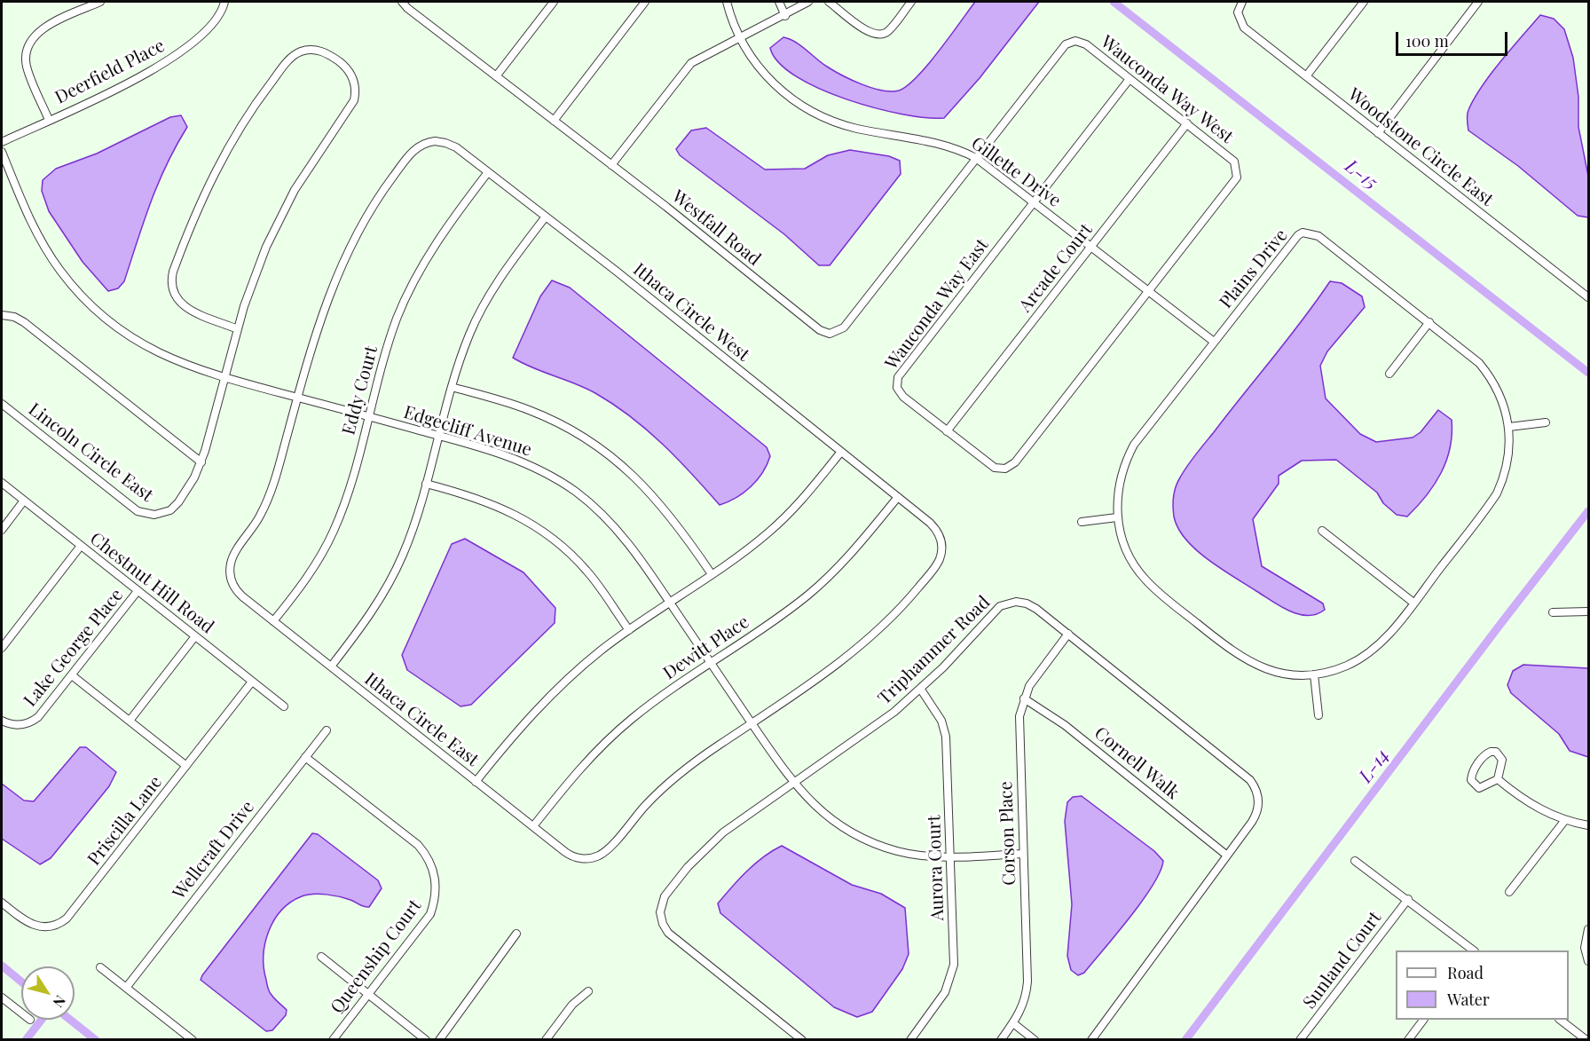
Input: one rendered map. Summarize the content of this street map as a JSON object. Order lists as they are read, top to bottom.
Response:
{
  "streets": {
    "street": [
      "Deerfield Place",
      "Wauconda Way West",
      "Woodstone Circle East",
      "Gillette Drive",
      "Westfall Road",
      "Arcade Court",
      "Plains Drive",
      "Wauconda Way East",
      "Ithaca Circle West",
      "Eddy Court",
      "Edgecliff Avenue",
      "Lincoln Circle East",
      "Chestnut Hill Road",
      "Lake George Place",
      "Dewitt Place",
      "Triphammer Road",
      "Ithaca Circle East",
      "Cornell Walk",
      "Priscilla Lane",
      "Corson Place",
      "Wellcraft Drive",
      "Aurora Court",
      "Queenship Court",
      "Sunland Court"
    ]
  },
  "crossings": [
    ["Wauconda Way West", "Gillette Drive"],
    ["Wauconda Way West", "Westfall Road"],
    ["Wauconda Way West", "Arcade Court"],
    ["Wauconda Way West", "Wauconda Way East"],
    ["Gillette Drive", "Westfall Road"],
    ["Gillette Drive", "Arcade Court"],
    ["Gillette Drive", "Plains Drive"],
    ["Gillette Drive", "Wauconda Way East"],
    ["Arcade Court", "Wauconda Way East"],
    ["Ithaca Circle West", "Eddy Court"],
    ["Ithaca Circle West", "Edgecliff Avenue"],
    ["Ithaca Circle West", "Dewitt Place"],
    ["Ithaca Circle West", "Ithaca Circle East"],
    ["Eddy Court", "Edgecliff Avenue"],
    ["Eddy Court", "Ithaca Circle East"],
    ["Edgecliff Avenue", "Lincoln Circle East"],
    ["Edgecliff Avenue", "Dewitt Place"],
    ["Edgecliff Avenue", "Triphammer Road"],
    ["Edgecliff Avenue", "Ithaca Circle East"],
    ["Edgecliff Avenue", "Corson Place"],
    ["Edgecliff Avenue", "Aurora Court"],
    ["Chestnut Hill Road", "Lake George Place"],
    ["Chestnut Hill Road", "Priscilla Lane"],
    ["Dewitt Place", "Ithaca Circle East"],
    ["Triphammer Road", "Cornell Walk"],
    ["Triphammer Road", "Corson Place"],
    ["Triphammer Road", "Aurora Court"],
    ["Cornell Walk", "Corson Place"],
    ["Wellcraft Drive", "Queenship Court"]
  ],
  "water": ["L-15", "L-14"],
  "legend": ["Road", "Water"],
  "scale_bar": "100 m",
  "north": "bottom right"
}
